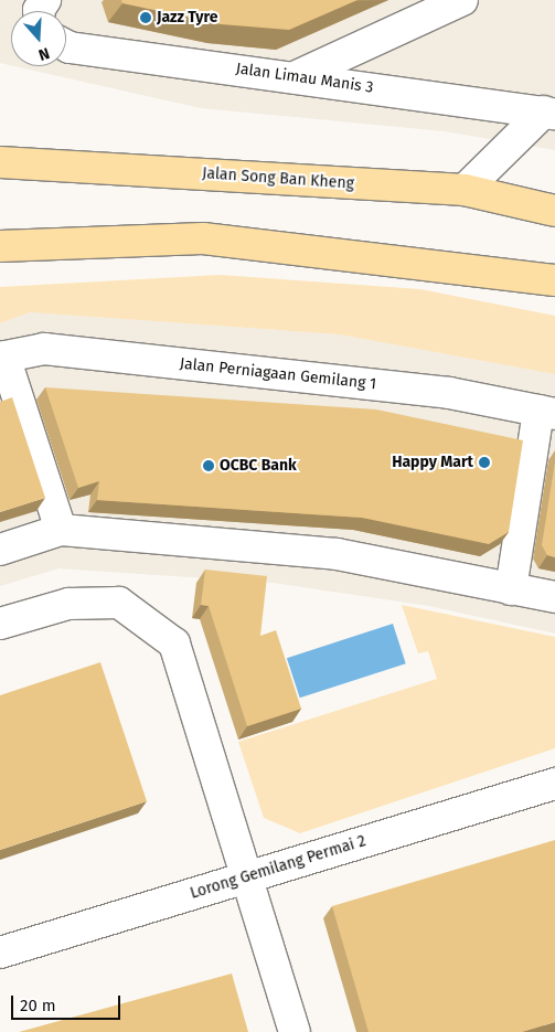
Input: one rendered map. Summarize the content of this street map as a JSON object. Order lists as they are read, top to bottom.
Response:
{
  "streets": {
    "main road": ["Jalan Song Ban Kheng"],
    "street": ["Jalan Limau Manis 3", "Jalan Perniagaan Gemilang 1", "Lorong Gemilang Permai 2"]
  },
  "places": ["Jazz Tyre", "Happy Mart", "OCBC Bank"],
  "scale_bar": "20 m",
  "north": "bottom"
}
